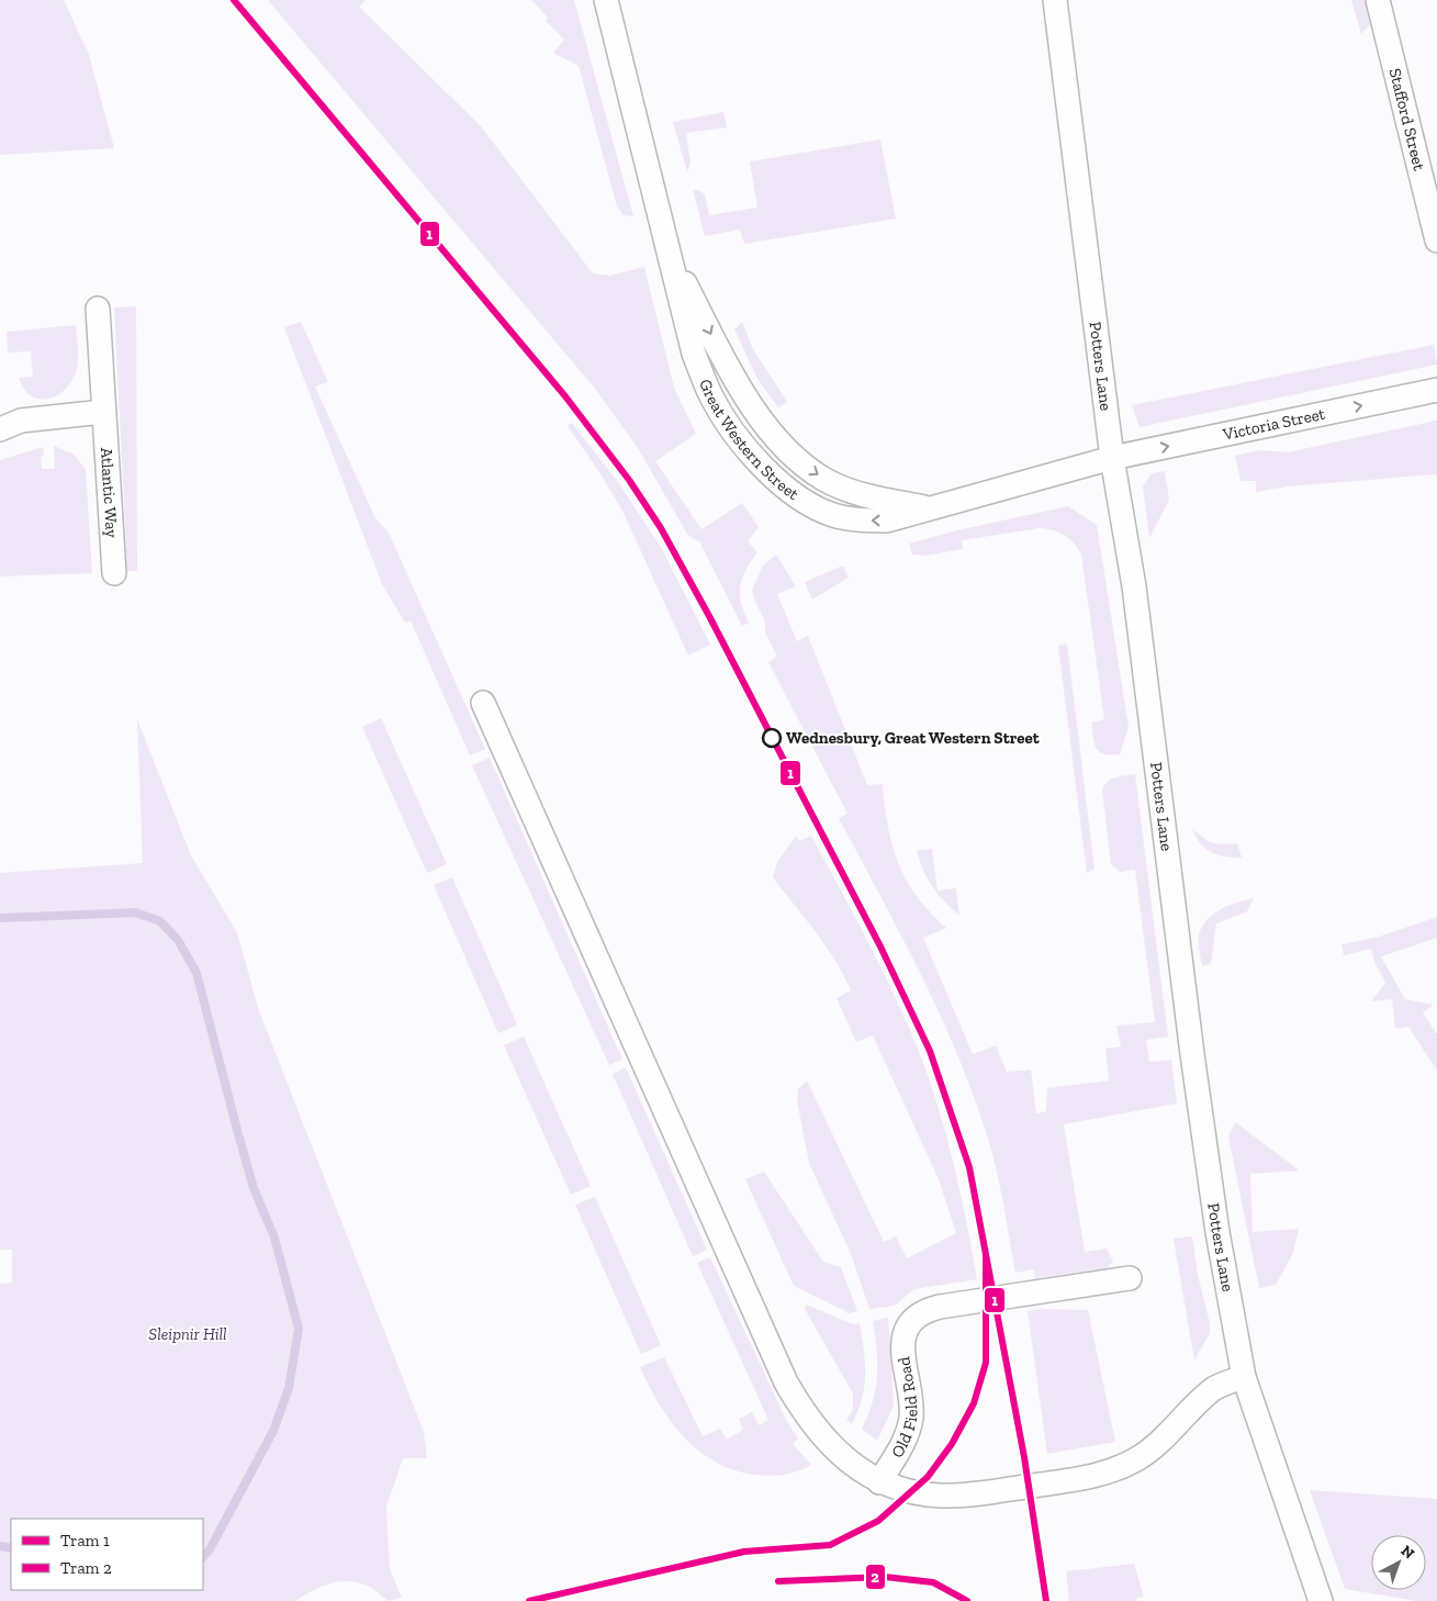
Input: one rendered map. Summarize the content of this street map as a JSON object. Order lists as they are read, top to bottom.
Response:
{
  "streets": {
    "street": [
      "Stafford Street",
      "Potters Lane",
      "Victoria Street",
      "Great Western Street",
      "Atlantic Way",
      "Old Field Road"
    ]
  },
  "crossings": [
    ["Potters Lane", "Victoria Street"],
    ["Potters Lane", "Great Western Street"],
    ["Victoria Street", "Great Western Street"]
  ],
  "one_way": ["Victoria Street"],
  "parks": ["Sleipnir Hill"],
  "places": ["Wednesbury, Great Western Street"],
  "lines": ["tram line 1", "tram line 2"],
  "legend": ["Tram 1", "Tram 2"],
  "north": "top right"
}
